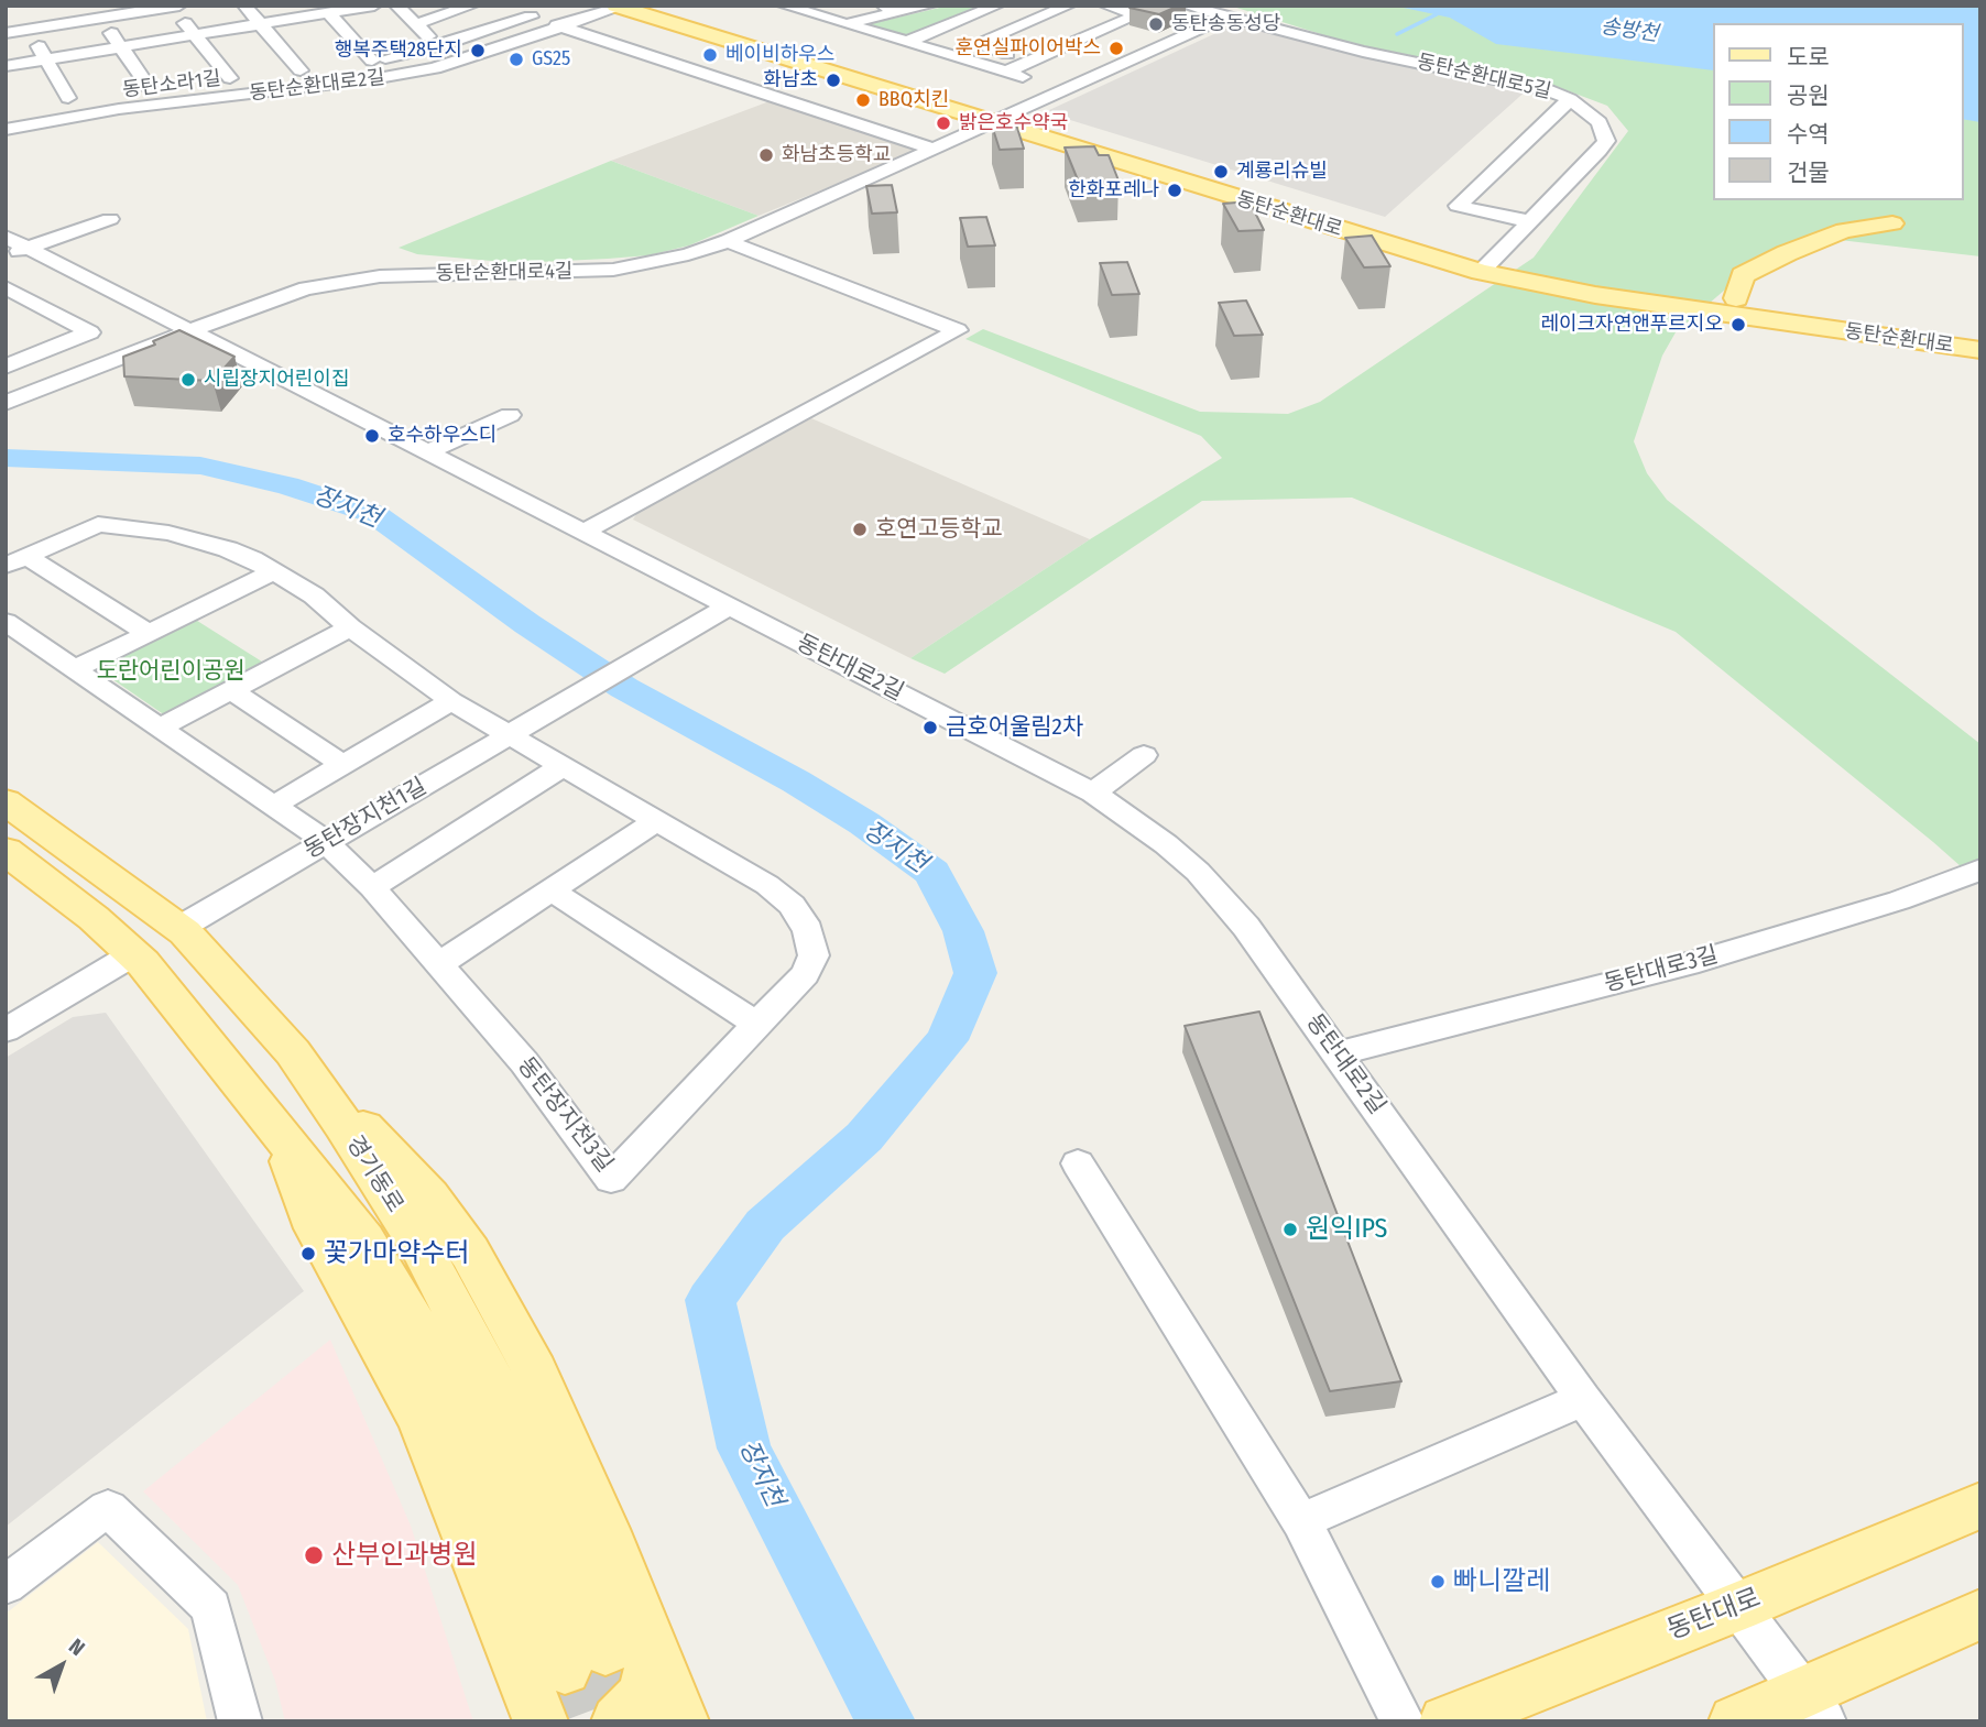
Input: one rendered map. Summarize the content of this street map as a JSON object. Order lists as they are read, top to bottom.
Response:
{
  "streets": {
    "main road": ["동탄순환대로", "동탄대로"],
    "street": [
      "동탄순환대로5길",
      "동탄순환대로2길",
      "동탄순환대로4길",
      "동탄대로2길",
      "동탄장지천1길",
      "동탄대로3길",
      "동탄장지천3길"
    ]
  },
  "crossings": [
    ["동탄순환대로5길", "동탄순환대로"],
    ["동탄순환대로2길", "동탄순환대로"],
    ["동탄순환대로", "동탄순환대로4길"],
    ["동탄순환대로4길", "동탄대로2길"],
    ["동탄대로2길", "동탄대로3길"],
    ["동탄대로2길", "동탄대로"],
    ["동탄장지천1길", "동탄장지천3길"]
  ],
  "water": ["송방천", "장지천"],
  "parks": ["도란어린이공원"],
  "places": [
    "동탄송동성당",
    "훈연실파이어박스",
    "행복주택28단지",
    "베이비하우스",
    "GS25",
    "화남초",
    "BBQ치킨",
    "밝은호수약국",
    "화남초등학교",
    "계룡리슈빌",
    "한화포레나",
    "레이크자연앤푸르지오",
    "시립장지어린이집",
    "호수하우스디",
    "호연고등학교",
    "금호어울림2차",
    "원익IPS",
    "꽃가마약수터",
    "산부인과병원",
    "빠니깔레"
  ],
  "legend": [
    "도로",
    "공원",
    "수역",
    "건물"
  ],
  "north": "top right"
}
